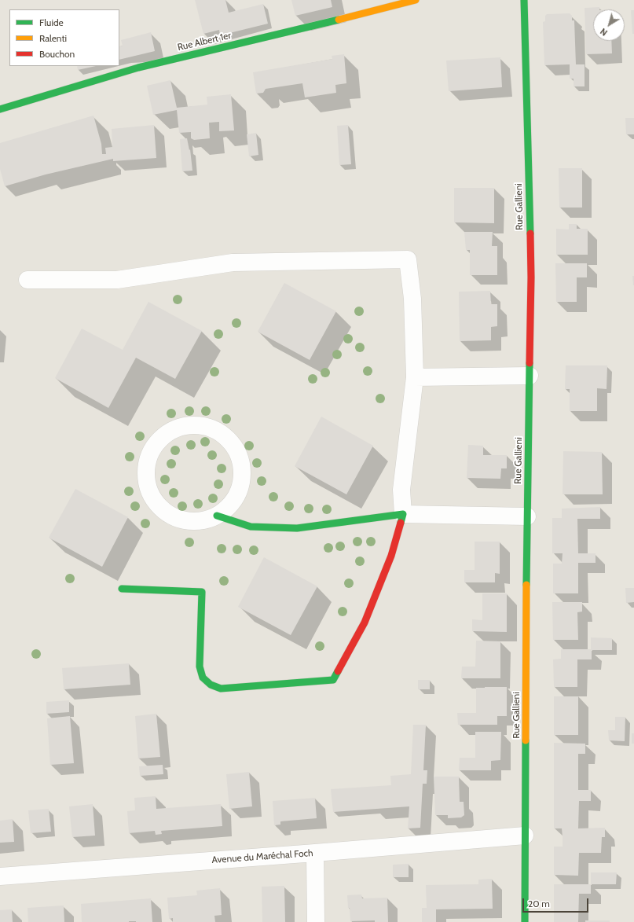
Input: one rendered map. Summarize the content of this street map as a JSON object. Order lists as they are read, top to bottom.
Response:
{
  "streets": {
    "street": ["Rue Albert 1er", "Rue Gallieni", "Avenue du Maréchal Foch"]
  },
  "crossings": [
    ["Rue Gallieni", "Avenue du Maréchal Foch"]
  ],
  "legend": ["Fluide", "Ralenti", "Bouchon"],
  "scale_bar": "20 m",
  "north": "bottom left"
}
